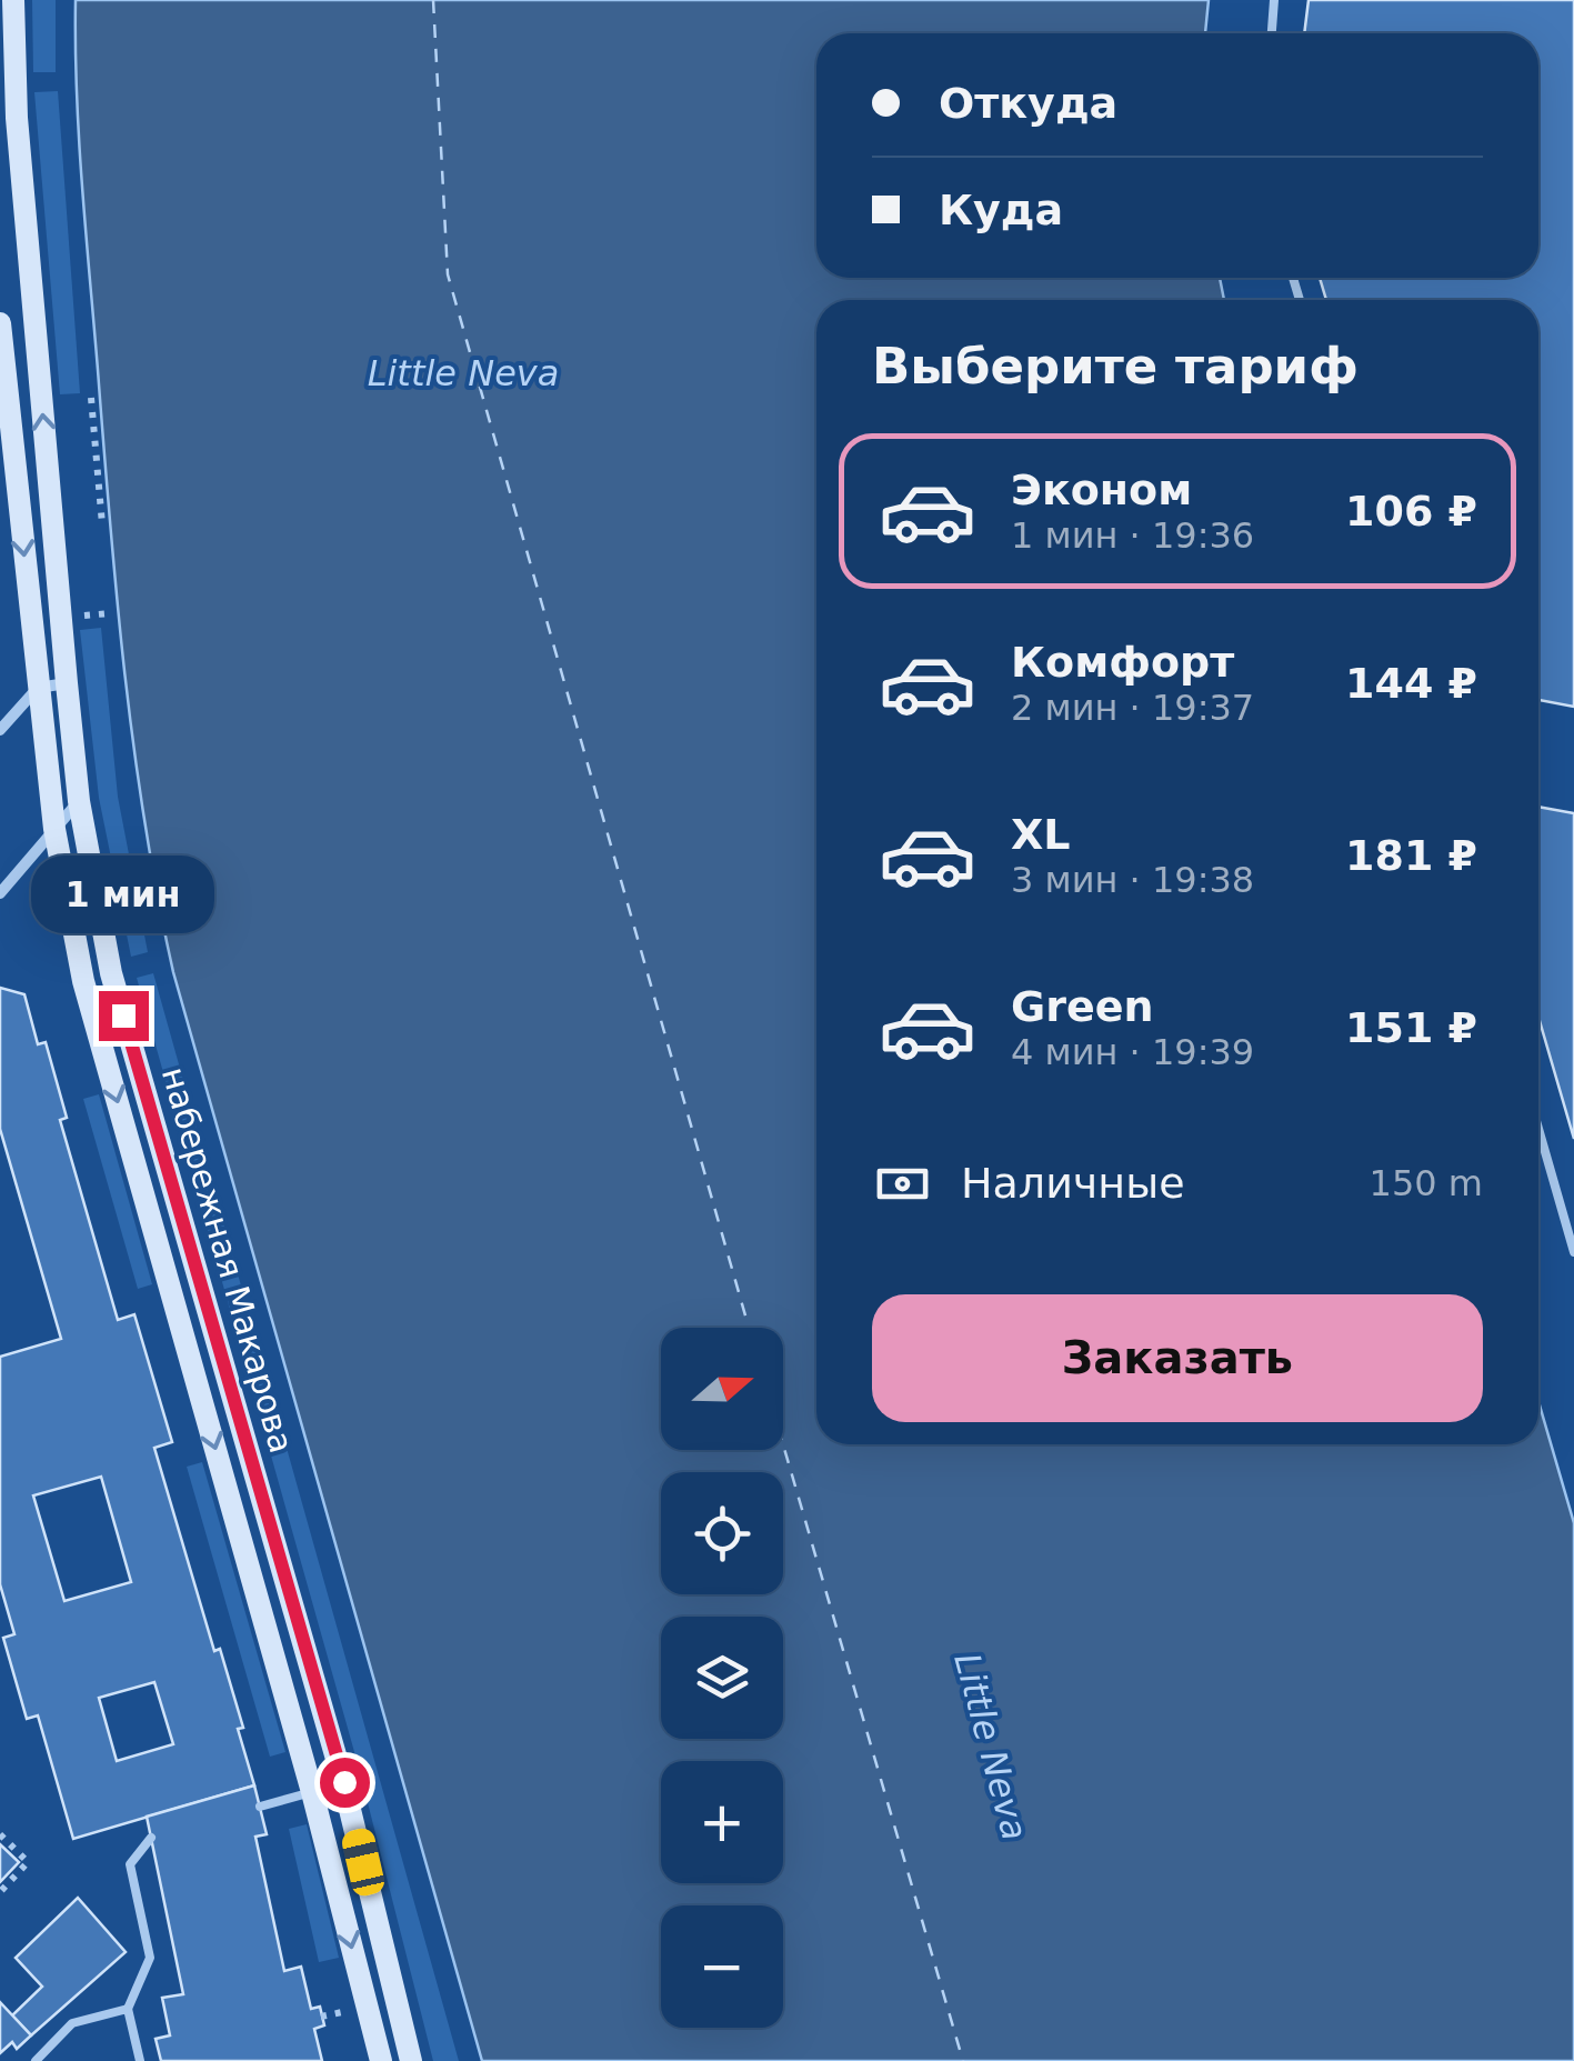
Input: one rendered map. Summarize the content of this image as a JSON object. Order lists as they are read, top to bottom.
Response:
{
  "streets": {
    "main road": ["набережная Макарова"]
  },
  "water": ["Little Neva"],
  "north": "right",
  "page": {
    "banner": ["Откуда", "Куда"],
    "heading": "Выберите тариф",
    "list": [
      {
        "name": "Эконом",
        "note": "1 мин · 19:36",
        "value": "106 ₽"
      },
      {
        "name": "Комфорт",
        "note": "2 мин · 19:37",
        "value": "144 ₽"
      },
      {
        "name": "XL",
        "note": "3 мин · 19:38",
        "value": "181 ₽"
      },
      {
        "name": "Green",
        "note": "4 мин · 19:39",
        "value": "151 ₽"
      }
    ],
    "bubble": "1 мин",
    "pay": ["Наличные", "150 m"],
    "buttons": "Заказать",
    "map_buttons": ["+", "−"]
  }
}
